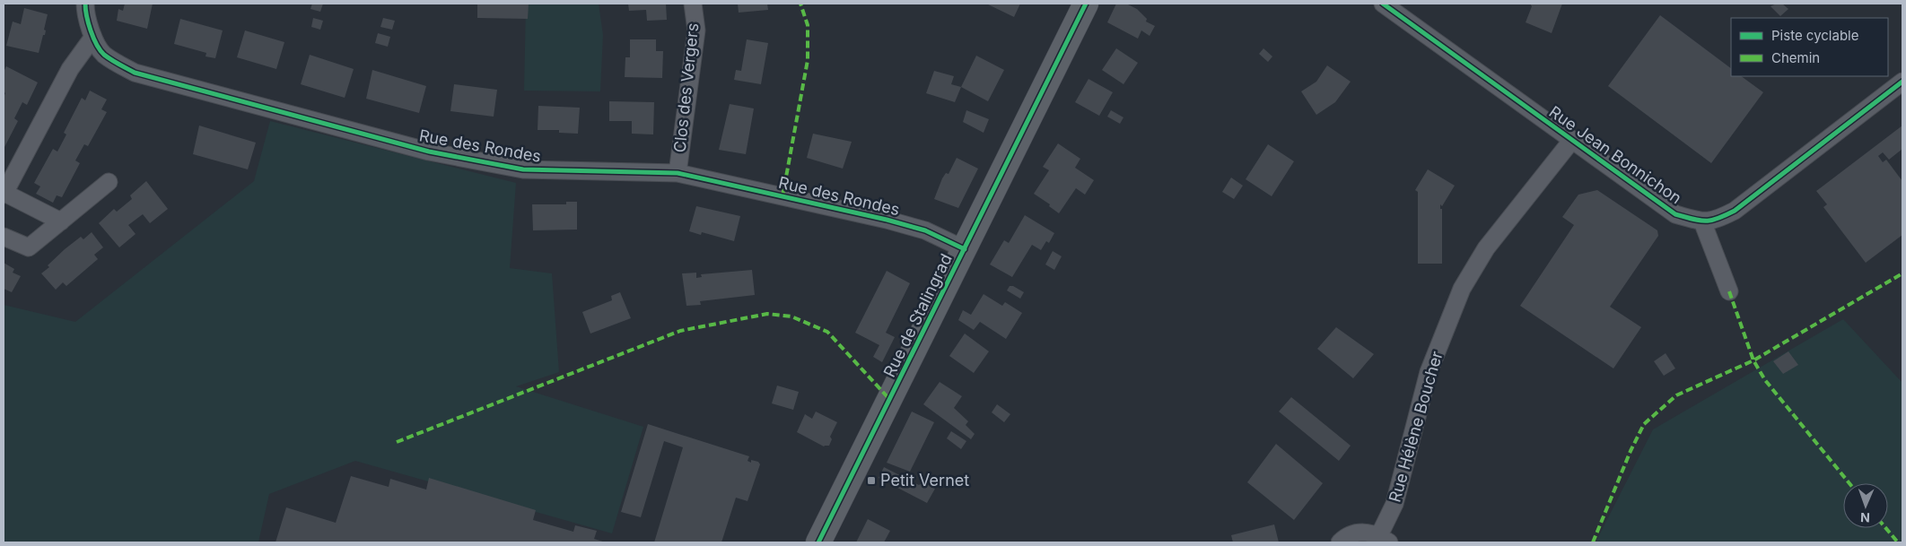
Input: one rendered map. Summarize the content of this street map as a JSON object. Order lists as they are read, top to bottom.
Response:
{
  "streets": {
    "main road": ["Rue de Stalingrad"],
    "street": [
      "Clos des Vergers",
      "Rue des Rondes",
      "Rue Jean Bonnichon",
      "Rue Hélène Boucher"
    ]
  },
  "crossings": [
    ["Clos des Vergers", "Rue des Rondes"],
    ["Rue des Rondes", "Rue de Stalingrad"],
    ["Rue Jean Bonnichon", "Rue Hélène Boucher"]
  ],
  "places": {
    "transit": ["Petit Vernet"]
  },
  "legend": ["Piste cyclable", "Chemin"],
  "north": "bottom"
}
